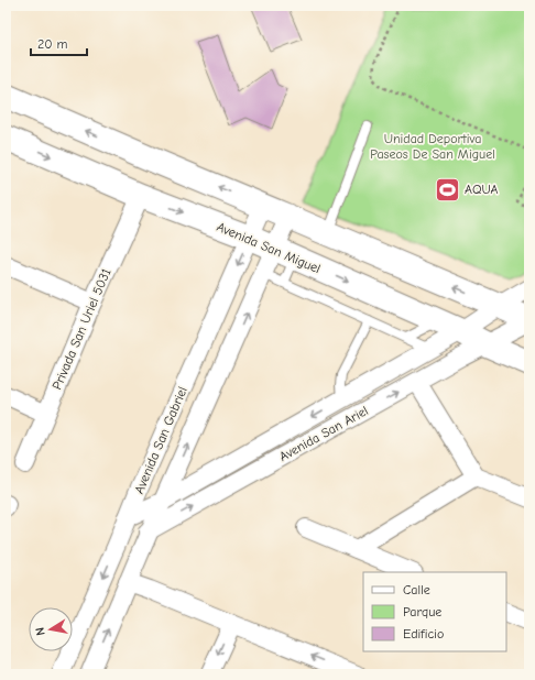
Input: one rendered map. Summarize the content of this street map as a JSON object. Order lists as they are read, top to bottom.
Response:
{
  "streets": {
    "main road": ["Avenida San Miguel"],
    "street": ["Privada San Uriel 5031", "Avenida San Ariel", "Avenida San Gabriel"]
  },
  "crossings": [
    ["Avenida San Miguel", "Privada San Uriel 5031"],
    ["Avenida San Miguel", "Avenida San Ariel"],
    ["Avenida San Miguel", "Avenida San Gabriel"],
    ["Avenida San Ariel", "Avenida San Gabriel"]
  ],
  "parks": ["Unidad Deportiva Paseos De San Miguel"],
  "places": {
    "sports": ["AQUA"]
  },
  "legend": ["Calle", "Parque", "Edificio"],
  "scale_bar": "20 m",
  "north": "left"
}
